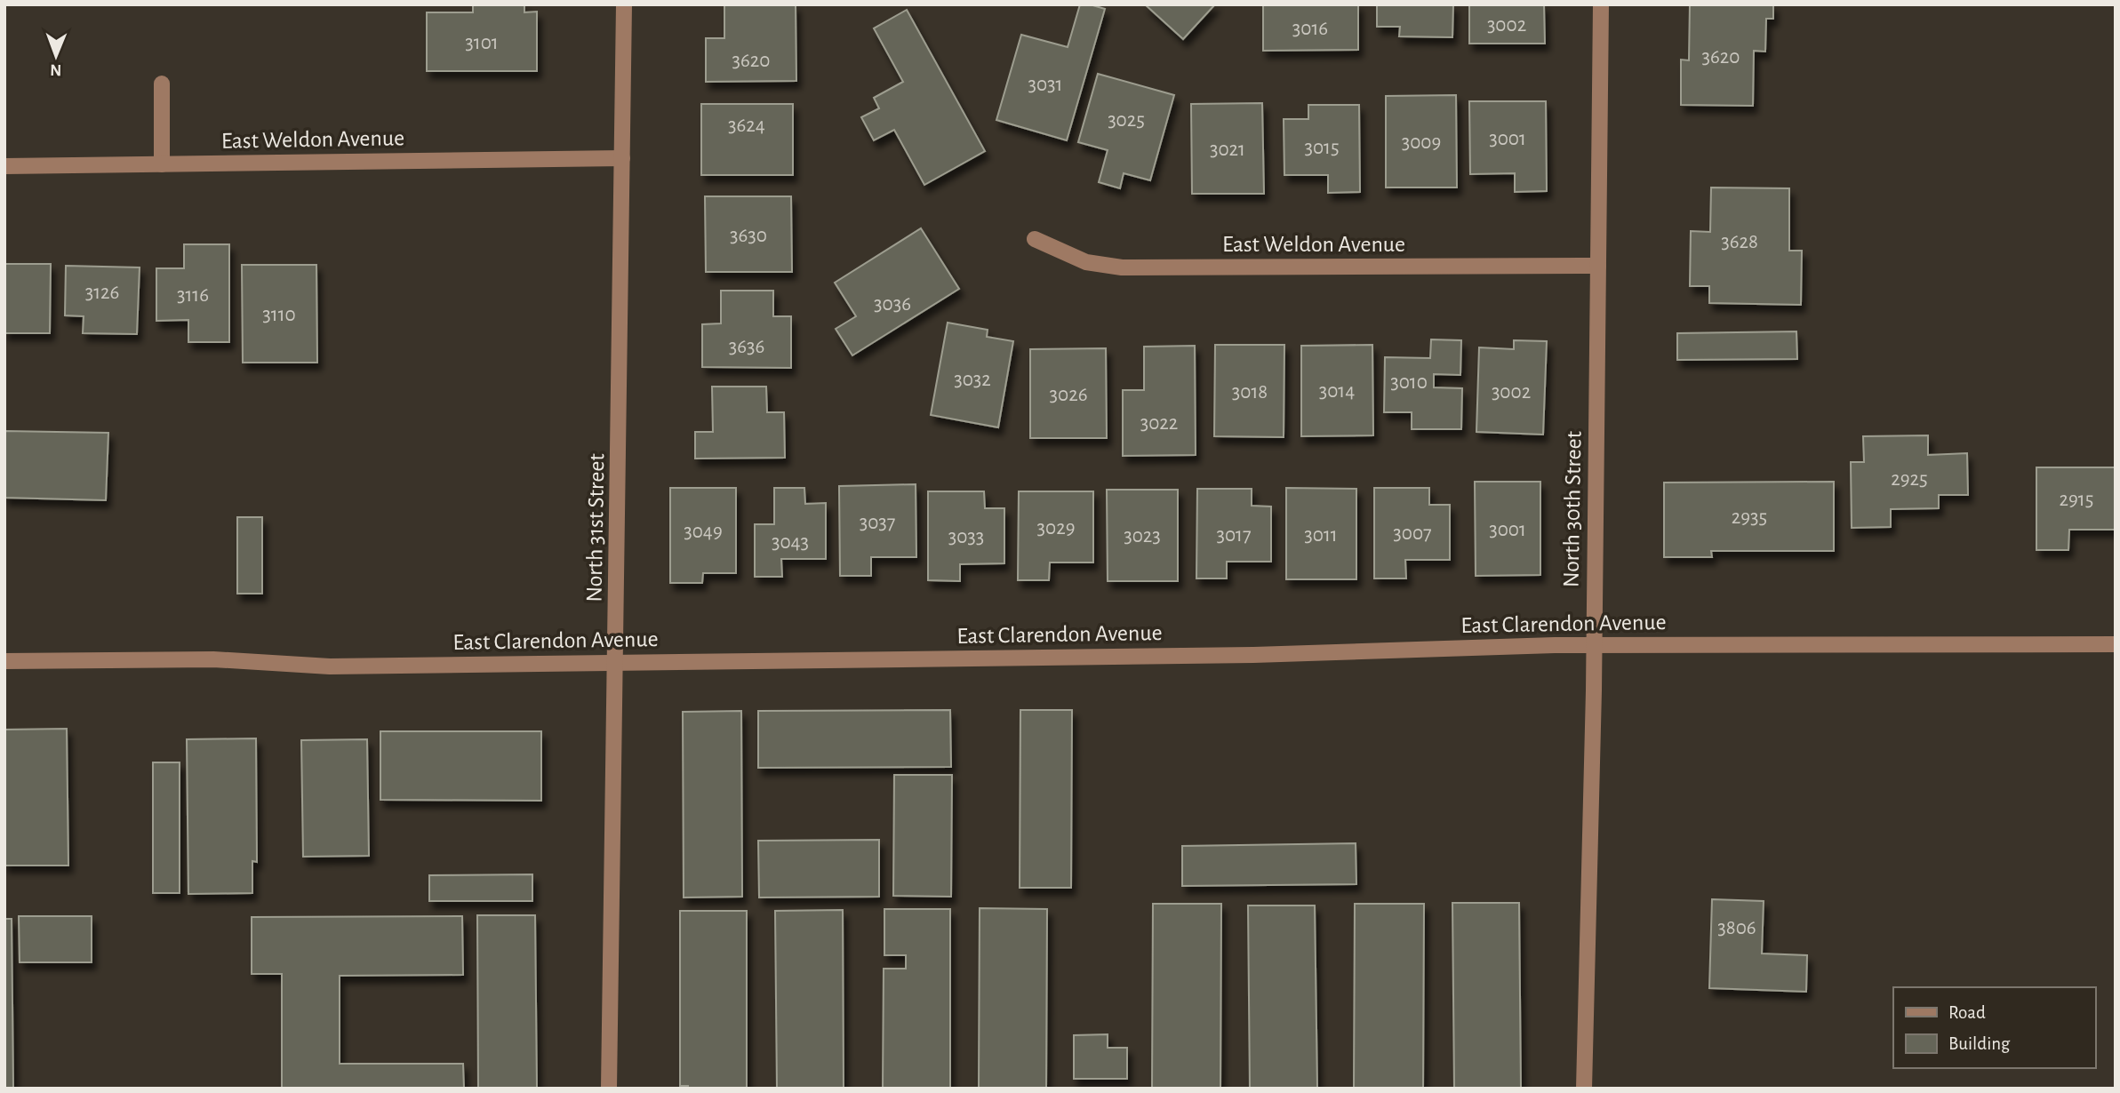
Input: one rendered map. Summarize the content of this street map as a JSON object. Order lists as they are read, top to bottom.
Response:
{
  "streets": {
    "street": [
      "East Weldon Avenue",
      "North 30th Street",
      "North 31st Street",
      "East Clarendon Avenue"
    ]
  },
  "crossings": [
    ["East Weldon Avenue", "North 30th Street"],
    ["East Weldon Avenue", "North 31st Street"],
    ["North 30th Street", "East Clarendon Avenue"],
    ["North 31st Street", "East Clarendon Avenue"]
  ],
  "house_numbers": [
    "3002",
    "3016",
    "3101",
    "3620",
    "3620",
    "3031",
    "3025",
    "3624",
    "3001",
    "3009",
    "3015",
    "3021",
    "3630",
    "3628",
    "3126",
    "3116",
    "3036",
    "3110",
    "3636",
    "3032",
    "3010",
    "3014",
    "3018",
    "3002",
    "3026",
    "3022",
    "2925",
    "2915",
    "2935",
    "3037",
    "3029",
    "3001",
    "3049",
    "3007",
    "3017",
    "3011",
    "3023",
    "3033",
    "3043",
    "3806"
  ],
  "legend": ["Road", "Building"],
  "north": "bottom"
}
